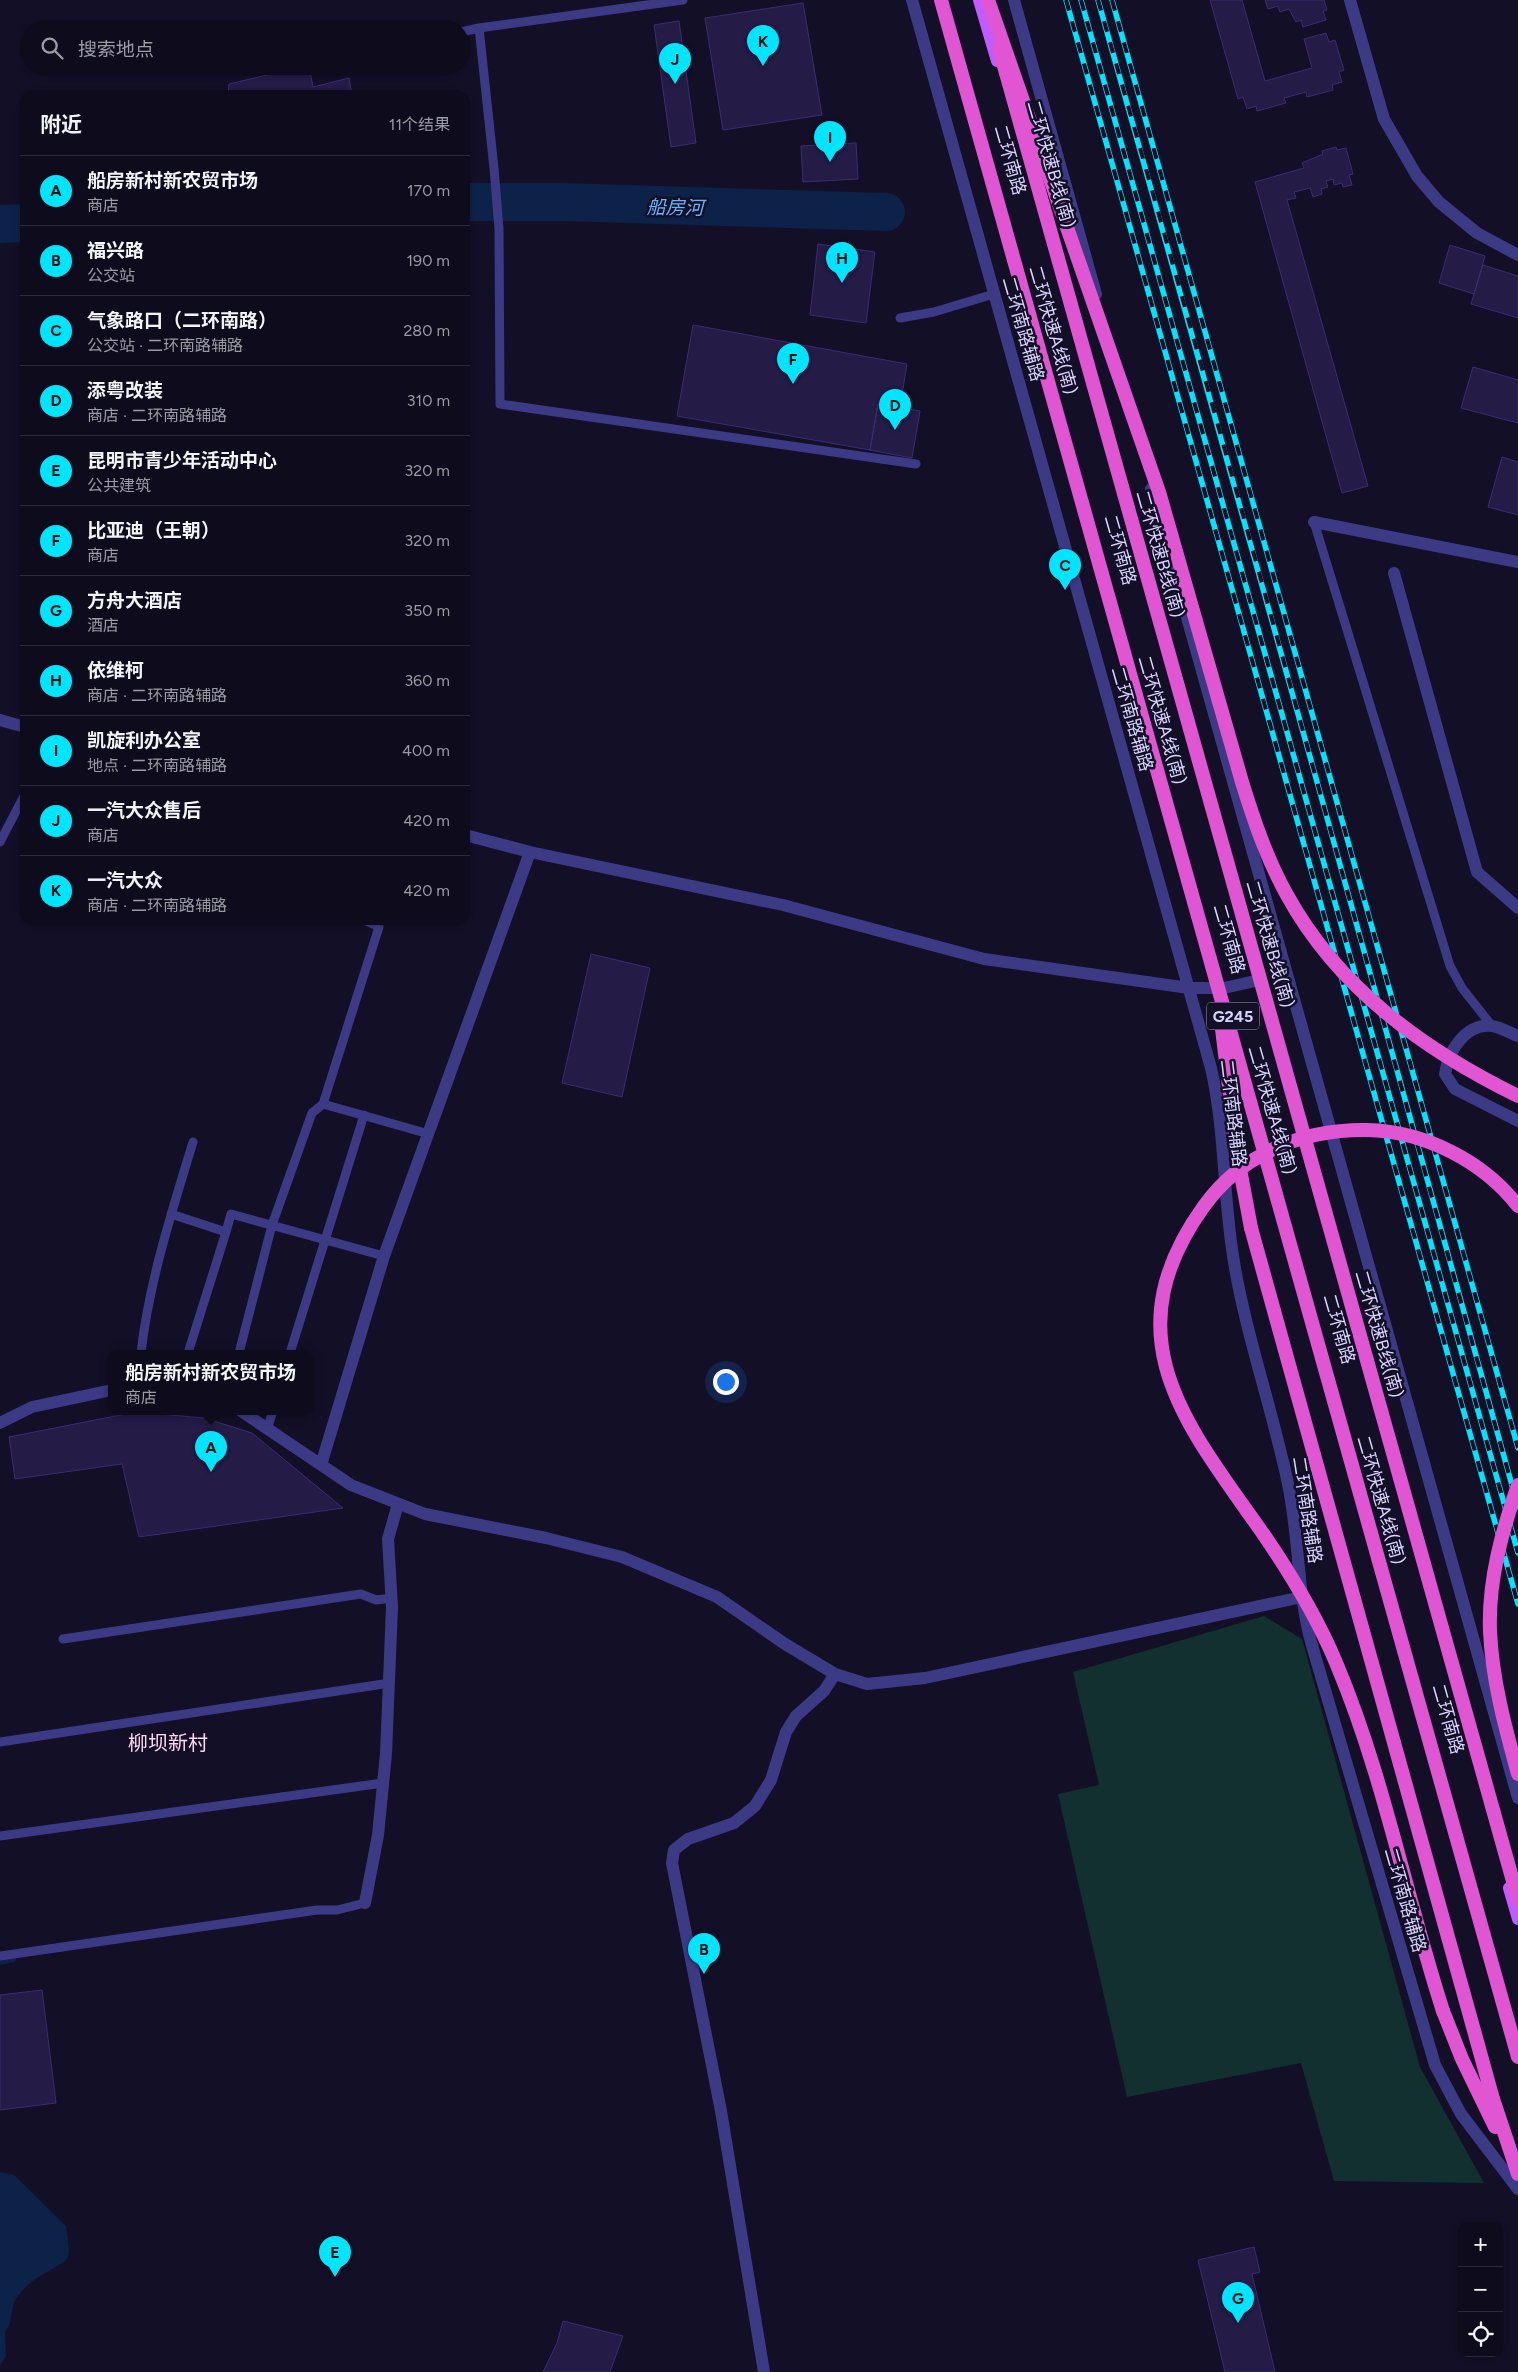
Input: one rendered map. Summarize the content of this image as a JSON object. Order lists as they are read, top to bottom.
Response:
{
  "streets": {
    "highway": ["二环快速B线(南)", "二环快速A线(南)"],
    "main road": ["二环南路", "G245"],
    "street": ["二环南路辅路"]
  },
  "districts": ["柳坝新村"],
  "water": ["船房河"],
  "page": {
    "search": "搜索地点",
    "pins": [
      "K",
      "J",
      "I",
      "H",
      "F",
      "D",
      "C",
      "A",
      "B",
      "E",
      "G"
    ],
    "heading": ["附近", "11个结果"],
    "list": [
      {
        "mark": "A",
        "name": "船房新村新农贸市场",
        "note": "商店",
        "value": "170 m"
      },
      {
        "mark": "B",
        "name": "福兴路",
        "note": "公交站",
        "value": "190 m"
      },
      {
        "mark": "C",
        "name": "气象路口（二环南路）",
        "note": "公交站 · 二环南路辅路",
        "value": "280 m"
      },
      {
        "mark": "D",
        "name": "添粤改装",
        "note": "商店 · 二环南路辅路",
        "value": "310 m"
      },
      {
        "mark": "E",
        "name": "昆明市青少年活动中心",
        "note": "公共建筑",
        "value": "320 m"
      },
      {
        "mark": "F",
        "name": "比亚迪（王朝）",
        "note": "商店",
        "value": "320 m"
      },
      {
        "mark": "G",
        "name": "方舟大酒店",
        "note": "酒店",
        "value": "350 m"
      },
      {
        "mark": "H",
        "name": "依维柯",
        "note": "商店 · 二环南路辅路",
        "value": "360 m"
      },
      {
        "mark": "I",
        "name": "凯旋利办公室",
        "note": "地点 · 二环南路辅路",
        "value": "400 m"
      },
      {
        "mark": "J",
        "name": "一汽大众售后",
        "note": "商店",
        "value": "420 m"
      },
      {
        "mark": "K",
        "name": "一汽大众",
        "note": "商店 · 二环南路辅路",
        "value": "420 m"
      }
    ],
    "popup": ["船房新村新农贸市场", "商店"],
    "map_buttons": ["+", "−"]
  }
}
